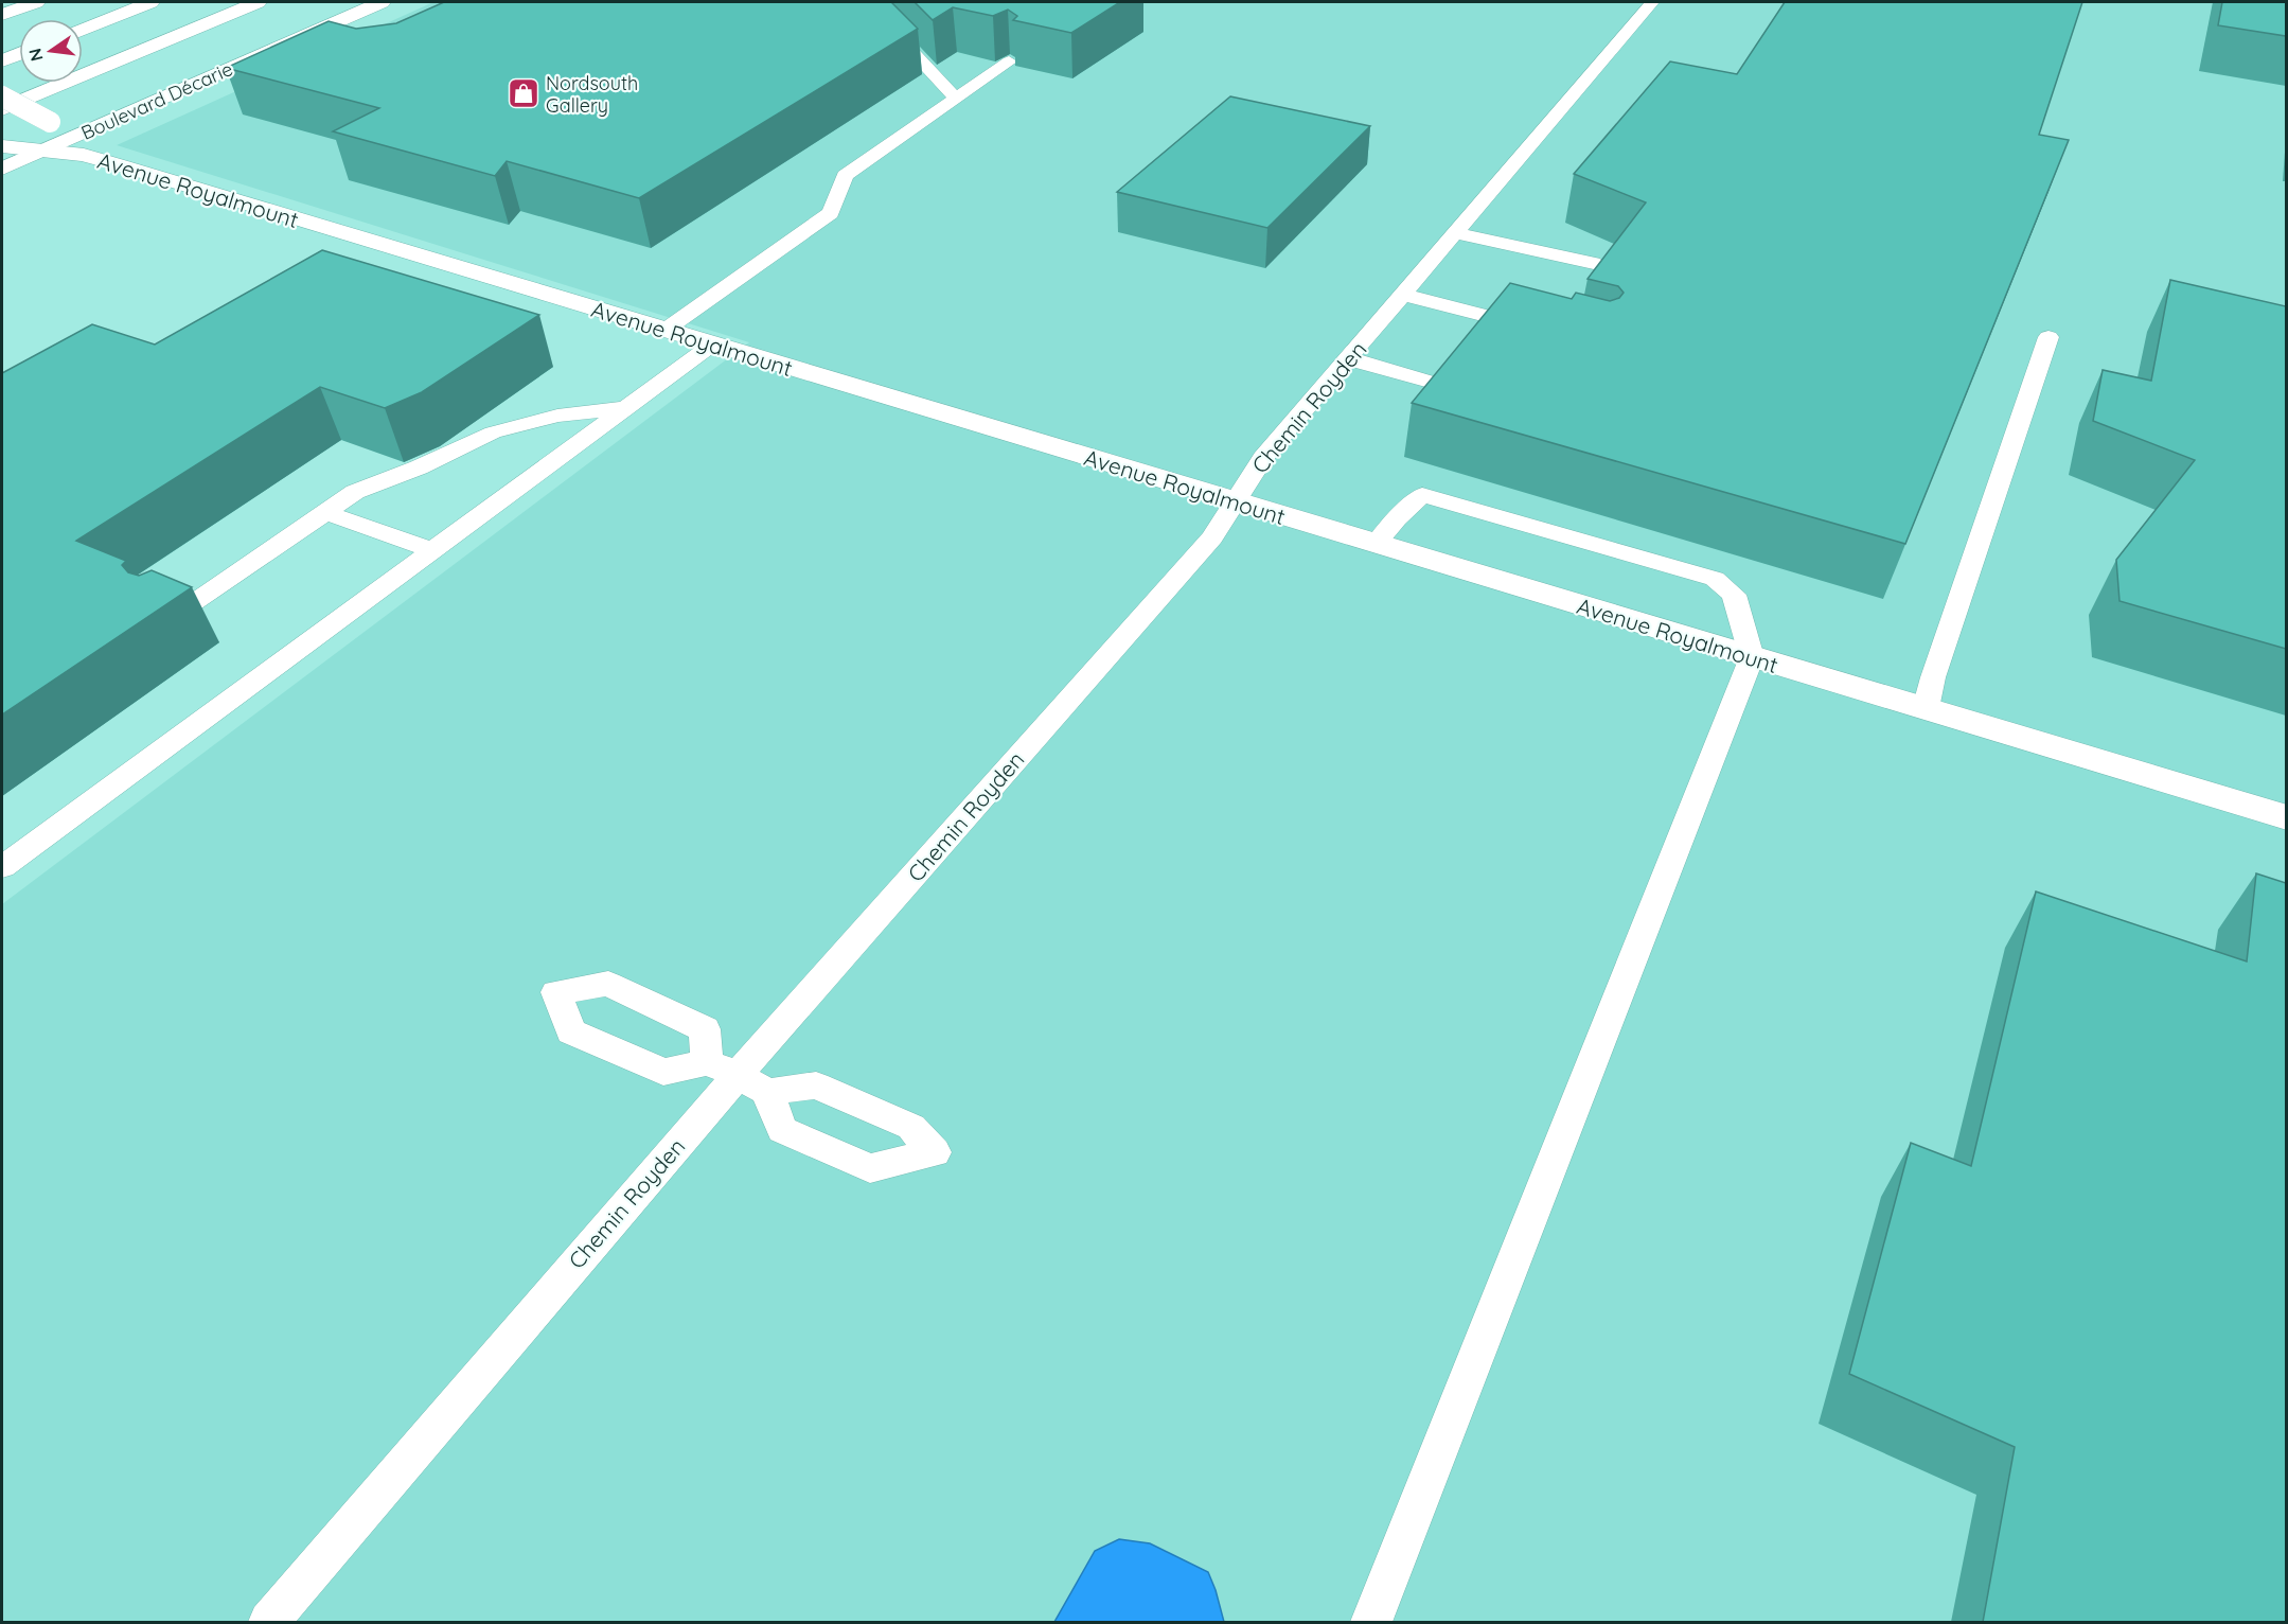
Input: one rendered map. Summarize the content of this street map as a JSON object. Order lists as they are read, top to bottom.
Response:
{
  "streets": {
    "main road": ["Boulevard Décarie", "Avenue Royalmount"],
    "lane": ["Chemin Royden"]
  },
  "crossings": [
    ["Boulevard Décarie", "Avenue Royalmount"],
    ["Avenue Royalmount", "Chemin Royden"]
  ],
  "places": {
    "shop": ["Nordsouth Gallery"]
  },
  "north": "left"
}
